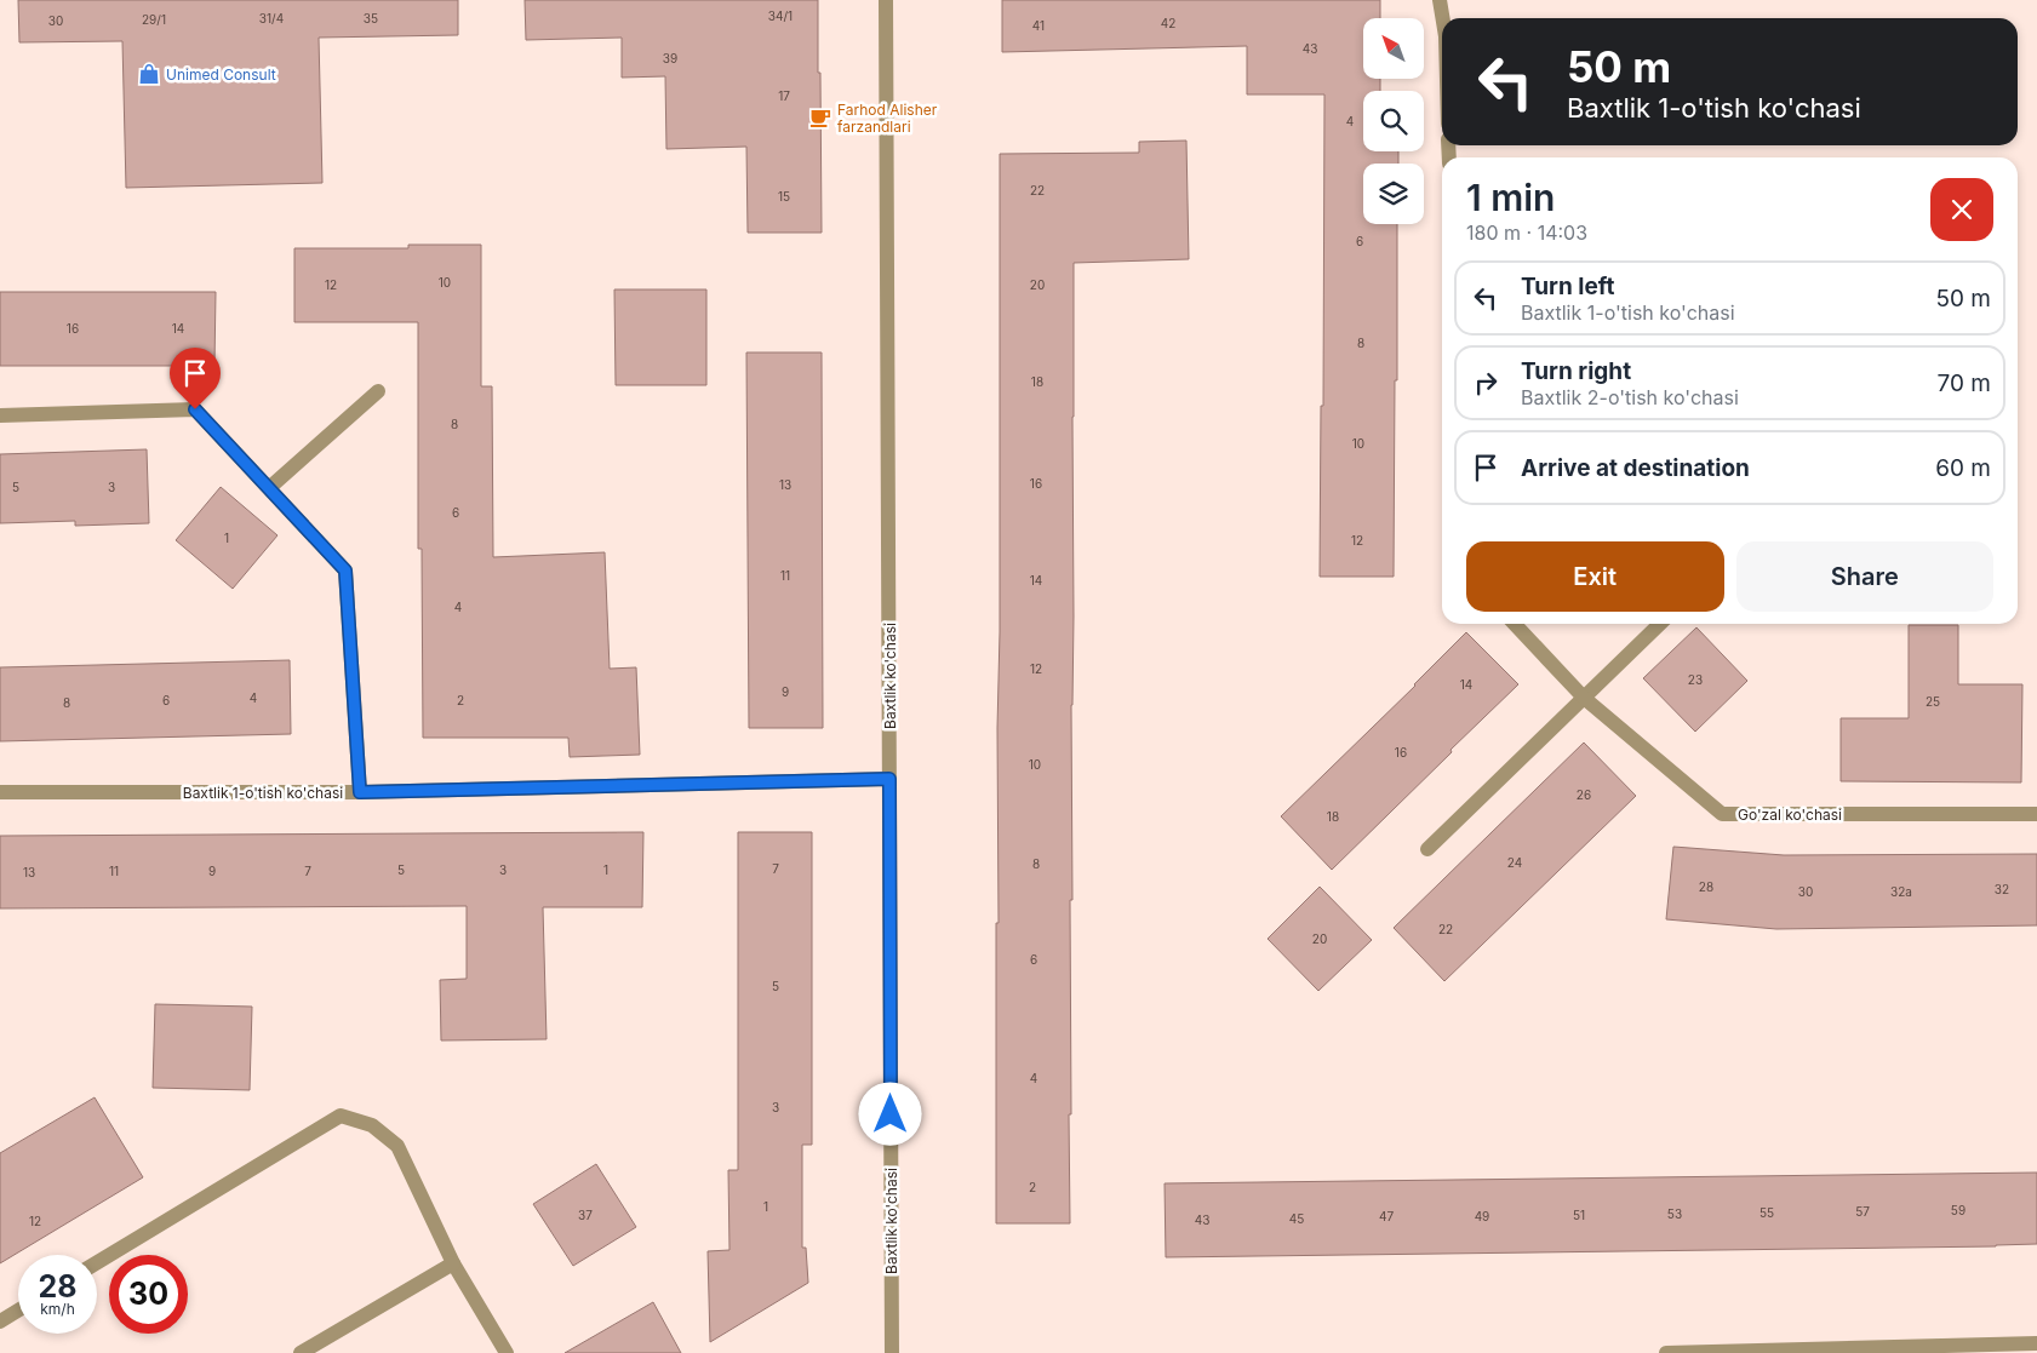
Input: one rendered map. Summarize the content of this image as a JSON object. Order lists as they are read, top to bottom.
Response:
{
  "streets": {
    "street": ["Baxtlik ko'chasi", "Baxtlik 1-o'tish ko'chasi", "Go'zal ko'chasi"]
  },
  "crossings": [
    ["Baxtlik ko'chasi", "Baxtlik 1-o'tish ko'chasi"]
  ],
  "places": {
    "shop": ["Unimed Consult"],
    "cafe": ["Farhod Alisher farzandlari"]
  },
  "house_numbers": [
    "34/1",
    "31/4",
    "35",
    "29/1",
    "30",
    "42",
    "41",
    "43",
    "39",
    "17",
    "4",
    "22",
    "15",
    "6",
    "10",
    "12",
    "20",
    "16",
    "14",
    "8",
    "18",
    "8",
    "10",
    "16",
    "13",
    "5",
    "3",
    "6",
    "1",
    "12",
    "11",
    "14",
    "4",
    "12",
    "23",
    "14",
    "9",
    "4",
    "6",
    "2",
    "25",
    "8",
    "16",
    "10",
    "26",
    "18",
    "24",
    "8",
    "7",
    "5",
    "3",
    "1",
    "11",
    "9",
    "7",
    "13",
    "28",
    "32",
    "30",
    "32a",
    "22",
    "20",
    "6",
    "5",
    "4",
    "3",
    "2",
    "1",
    "59",
    "57",
    "55",
    "53",
    "37",
    "51",
    "47",
    "49",
    "45",
    "43",
    "12"
  ],
  "north": "top left",
  "page": {
    "turn": ["50 m", "Baxtlik 1-o'tish ko'chasi"],
    "heading": ["1 min", "180 m · 14:03"],
    "list": [
      {
        "name": "Turn left",
        "note": "Baxtlik 1-o'tish ko'chasi",
        "value": "50 m"
      },
      {
        "name": "Turn right",
        "note": "Baxtlik 2-o'tish ko'chasi",
        "value": "70 m"
      },
      {
        "name": "Arrive at destination",
        "value": "60 m"
      }
    ],
    "buttons": ["Exit", "Share"],
    "speed": "28 km/h",
    "limit": "30"
  }
}
